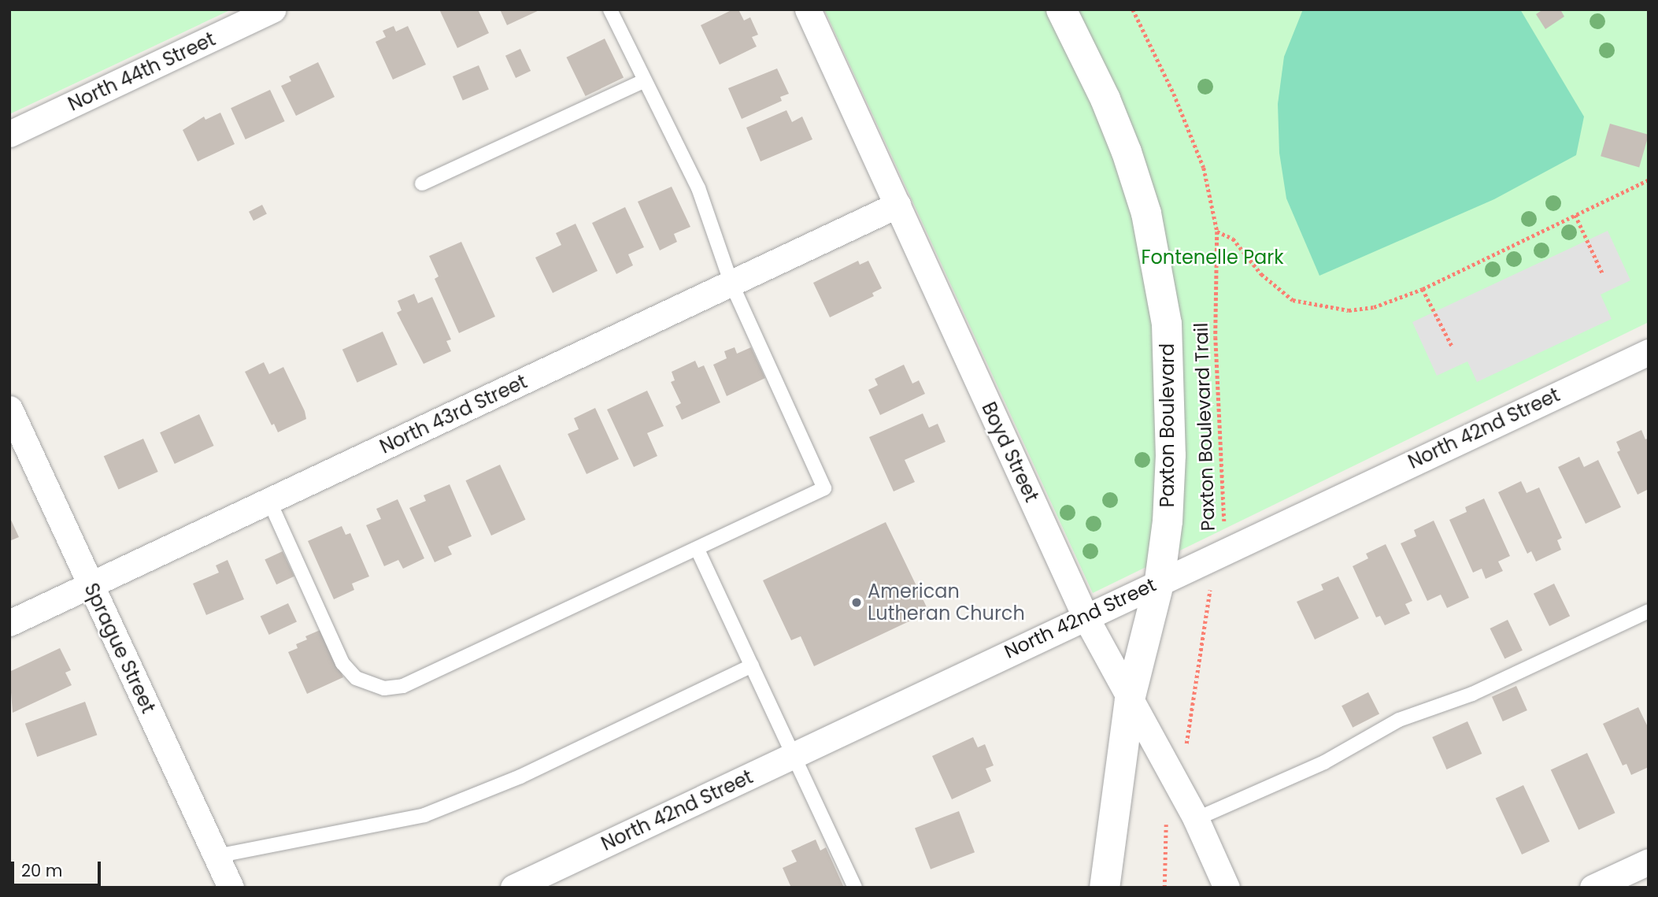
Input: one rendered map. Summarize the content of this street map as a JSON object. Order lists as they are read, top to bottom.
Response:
{
  "streets": {
    "street": [
      "North 44th Street",
      "North 43rd Street",
      "Paxton Boulevard",
      "North 42nd Street",
      "Boyd Street",
      "Sprague Street"
    ],
    "path": ["Paxton Boulevard Trail"]
  },
  "crossings": [
    ["North 43rd Street", "Boyd Street"],
    ["North 43rd Street", "Sprague Street"],
    ["Paxton Boulevard", "North 42nd Street"],
    ["Paxton Boulevard", "Boyd Street"],
    ["Paxton Boulevard Trail", "North 42nd Street"],
    ["Paxton Boulevard Trail", "Boyd Street"],
    ["North 42nd Street", "Boyd Street"]
  ],
  "parks": ["Fontenelle Park"],
  "places": ["American Lutheran Church"],
  "scale_bar": "20 m"
}
